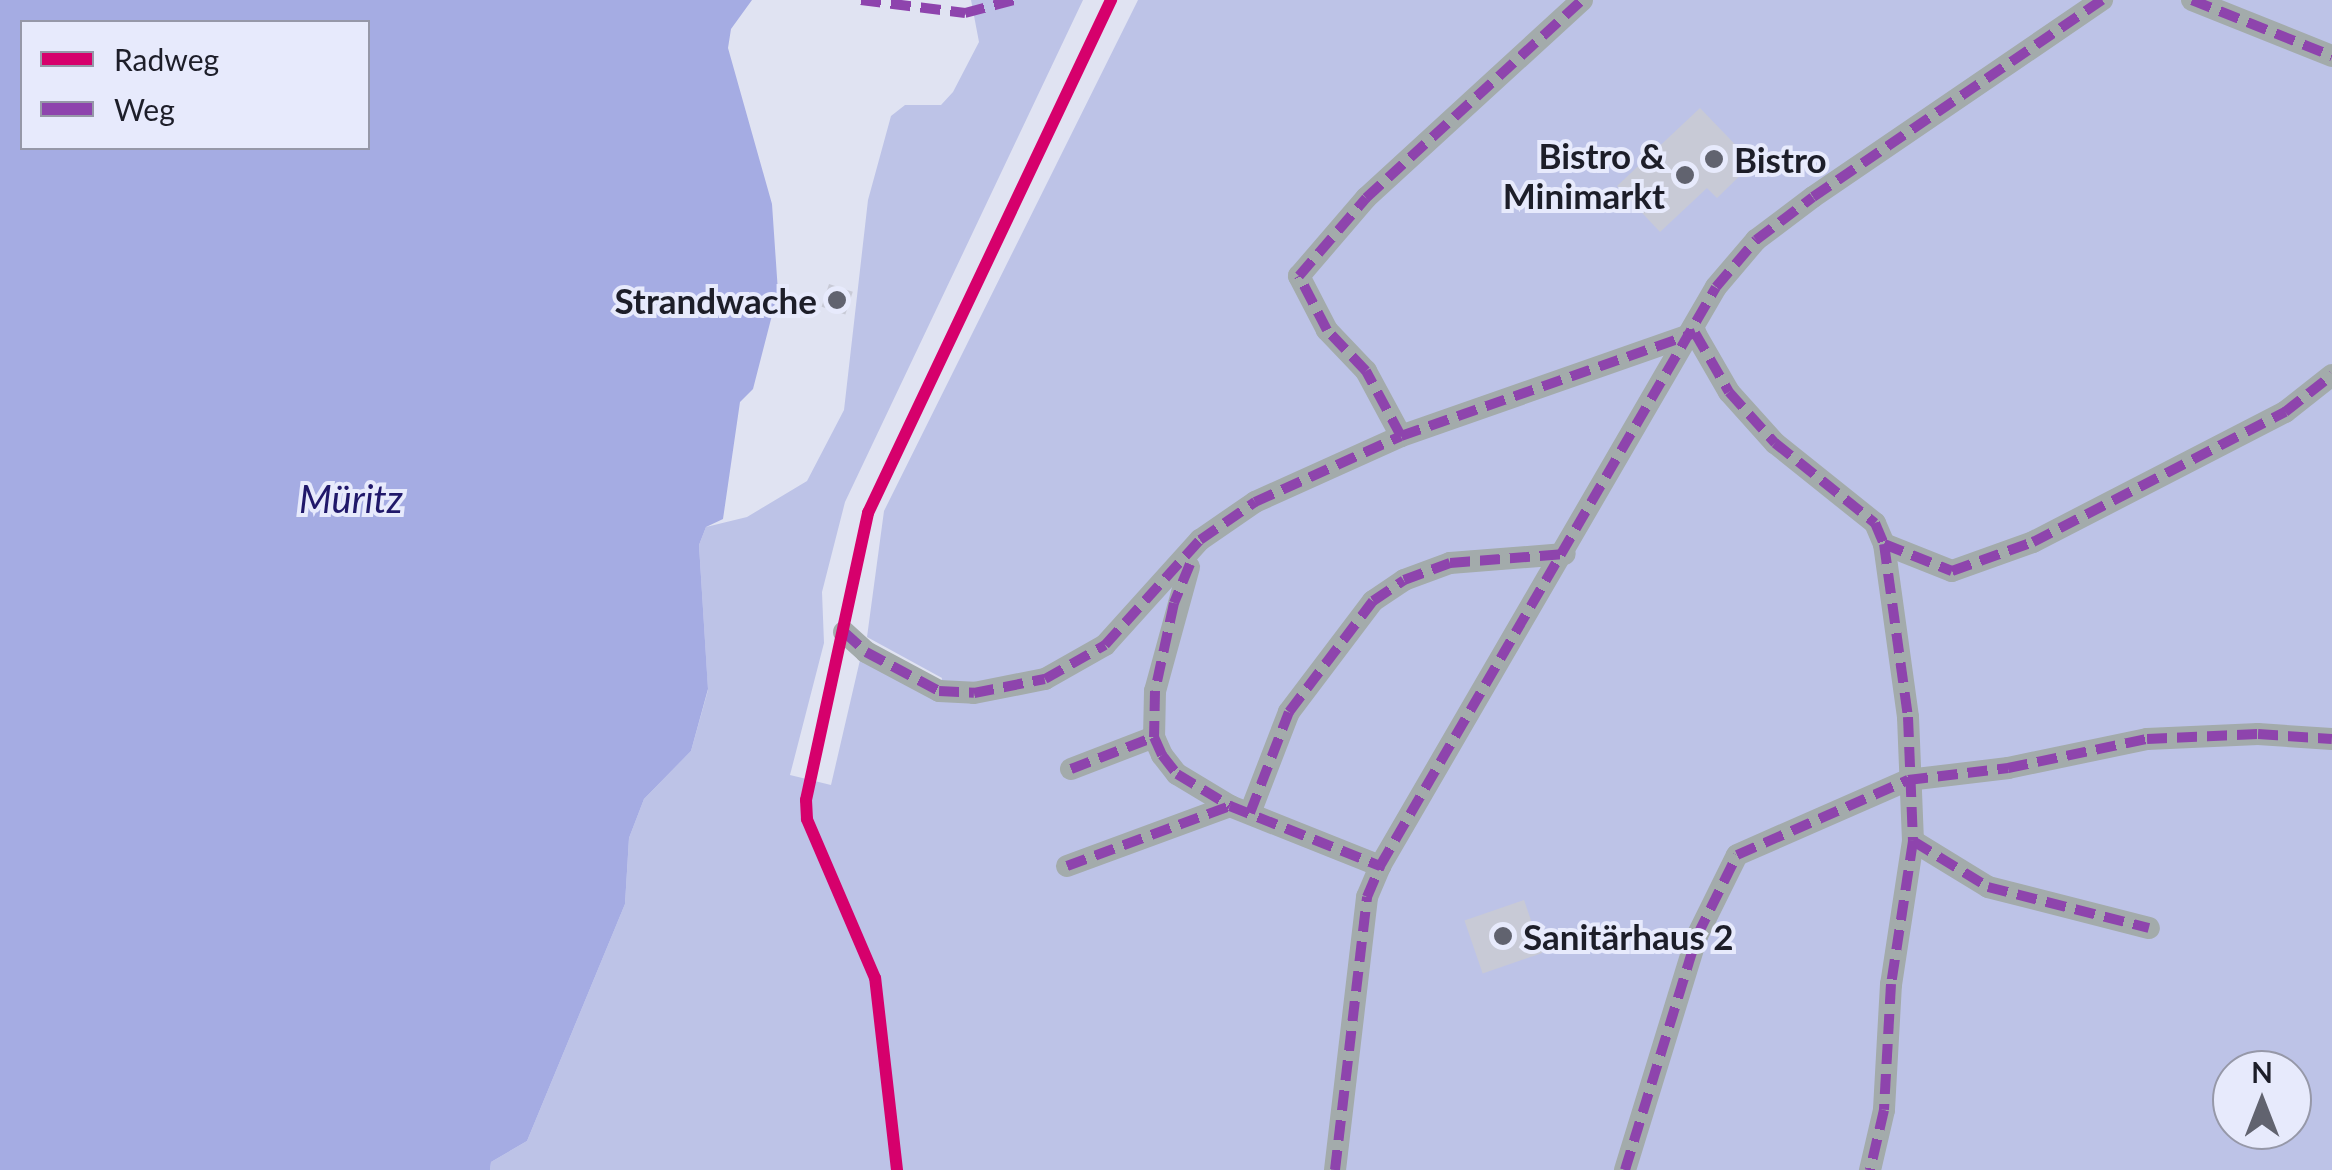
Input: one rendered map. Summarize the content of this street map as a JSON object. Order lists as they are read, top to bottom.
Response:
{
  "water": ["Müritz"],
  "places": [
    "Bistro",
    "Bistro & Minimarkt",
    "Strandwache",
    "Sanitärhaus 2"
  ],
  "legend": ["Radweg", "Weg"],
  "north": "top"
}
